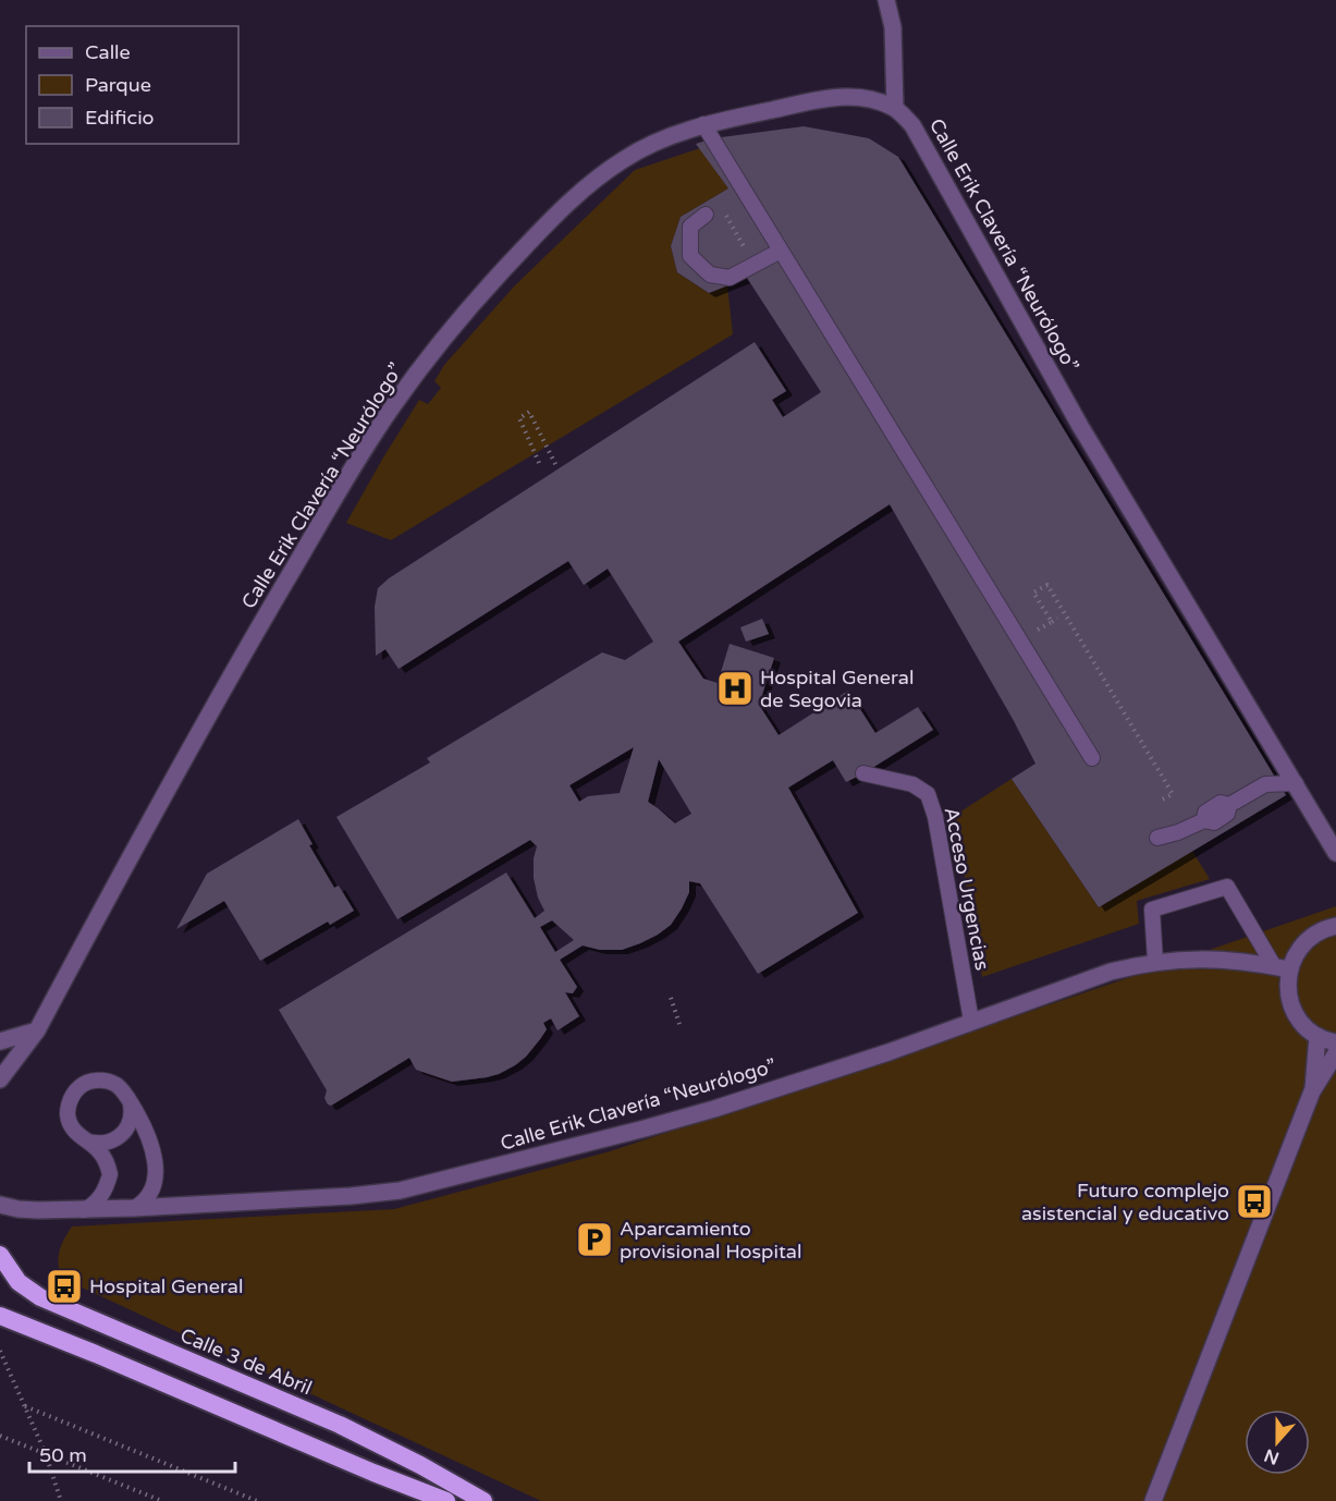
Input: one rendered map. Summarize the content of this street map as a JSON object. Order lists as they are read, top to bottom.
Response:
{
  "streets": {
    "highway": ["Calle 3 de Abril"],
    "street": ["Calle Erik Clavería “Neurólogo”"],
    "lane": ["Acceso Urgencias"]
  },
  "crossings": [
    ["Calle Erik Clavería “Neurólogo”", "Acceso Urgencias"]
  ],
  "places": {
    "hospital": ["Hospital General de Segovia"],
    "bus stop": ["Futuro complejo asistencial y educativo", "Hospital General"],
    "parking": ["Aparcamiento provisional Hospital"]
  },
  "legend": ["Calle", "Parque", "Edificio"],
  "scale_bar": "50 m",
  "north": "bottom"
}
